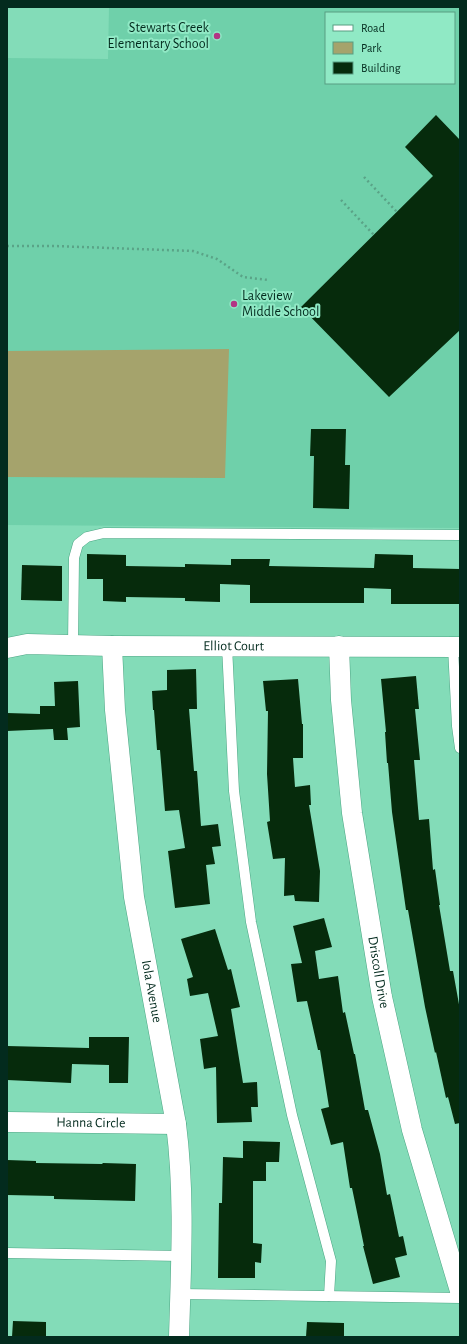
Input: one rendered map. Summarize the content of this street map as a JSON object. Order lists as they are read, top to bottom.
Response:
{
  "streets": {
    "street": [
      "Elliot Court",
      "Driscoll Drive",
      "Iola Avenue",
      "Hanna Circle"
    ]
  },
  "crossings": [
    ["Elliot Court", "Driscoll Drive"],
    ["Elliot Court", "Iola Avenue"],
    ["Iola Avenue", "Hanna Circle"]
  ],
  "places": ["Stewarts Creek Elementary School", "Lakeview Middle School"],
  "legend": ["Road", "Park", "Building"]
}
